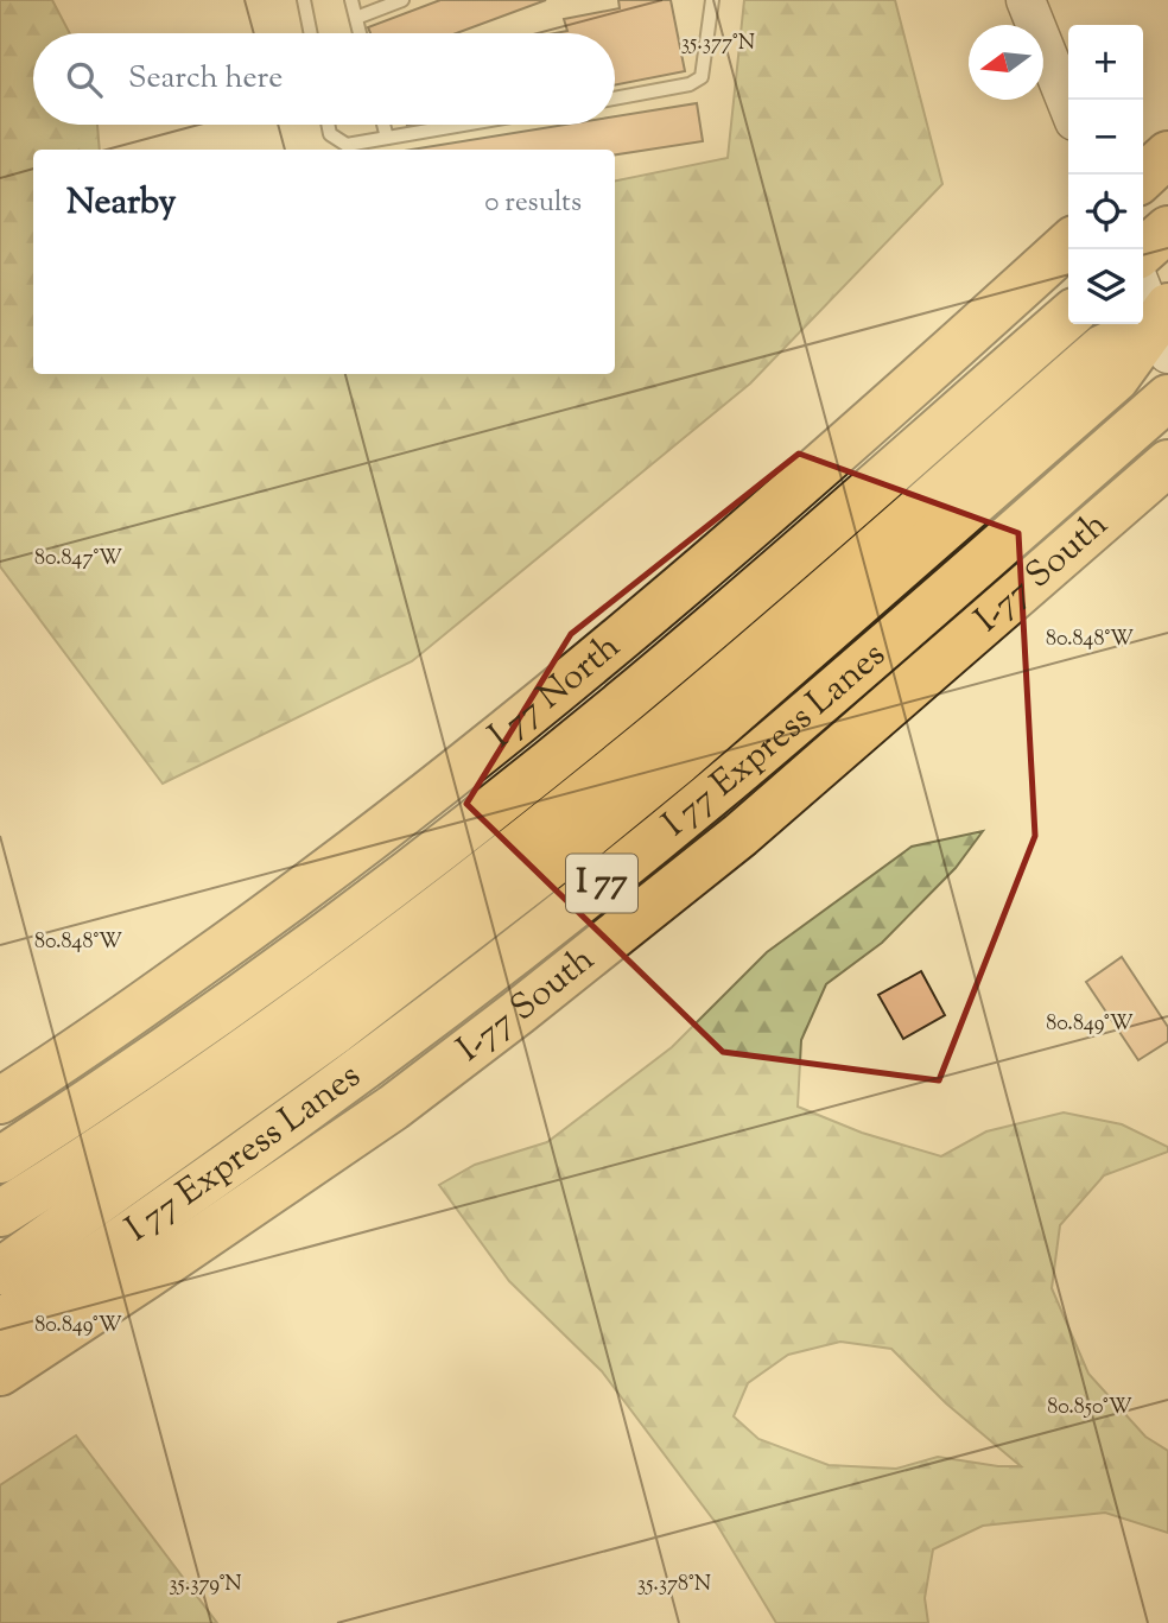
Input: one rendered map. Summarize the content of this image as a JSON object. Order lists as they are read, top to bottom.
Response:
{
  "streets": {
    "highway": [
      "I-77 South",
      "I 77 North",
      "I 77 Express Lanes",
      "I 77"
    ]
  },
  "north": "left",
  "page": {
    "map_buttons": ["+", "−"],
    "search": "Search here",
    "heading": ["Nearby", "0 results"]
  },
  "coordinates": [
    "35.377°N",
    "80.847°W",
    "80.848°W",
    "80.849°W",
    "80.850°W",
    "35.379°N",
    "35.378°N"
  ]
}
